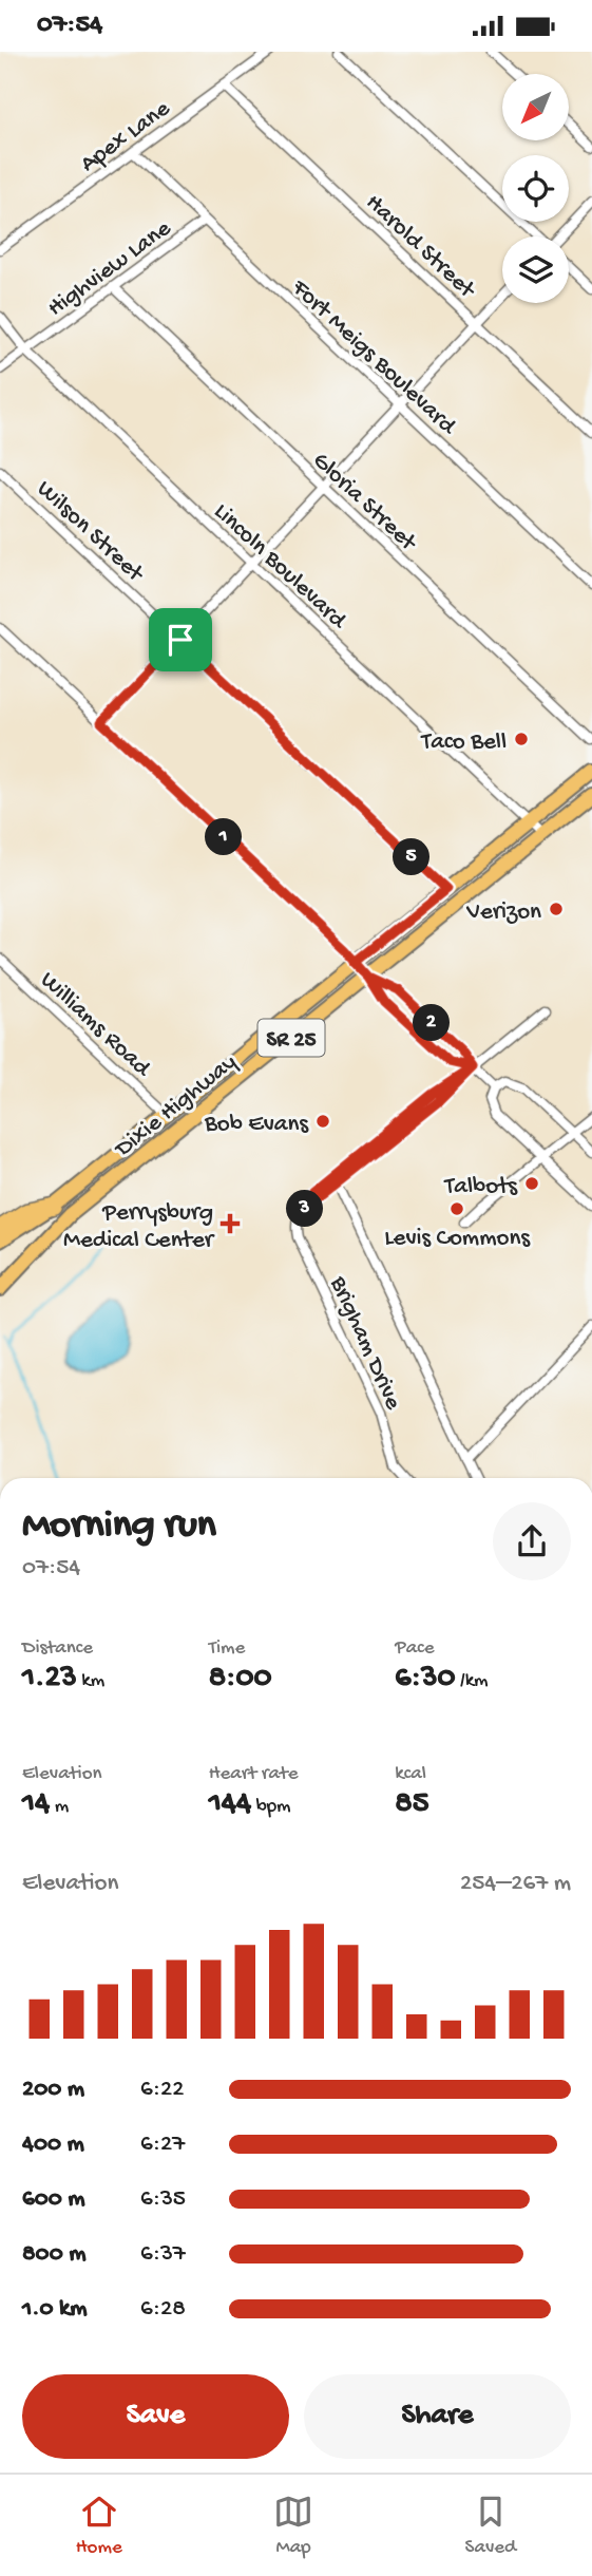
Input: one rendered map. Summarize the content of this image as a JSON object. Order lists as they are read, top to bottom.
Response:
{
  "streets": {
    "main road": ["SR 25", "Dixie Highway"],
    "street": [
      "Apex Lane",
      "Harold Street",
      "Highview Lane",
      "Fort Meigs Boulevard",
      "Gloria Street",
      "Wilson Street",
      "Lincoln Boulevard",
      "Williams Road",
      "Brigham Drive"
    ]
  },
  "crossings": [
    ["Apex Lane", "Harold Street"],
    ["Apex Lane", "Fort Meigs Boulevard"],
    ["Highview Lane", "Fort Meigs Boulevard"],
    ["Highview Lane", "Gloria Street"],
    ["Highview Lane", "Lincoln Boulevard"],
    ["Wilson Street", "Dixie Highway"],
    ["Lincoln Boulevard", "Dixie Highway"],
    ["Williams Road", "Dixie Highway"]
  ],
  "places": {
    "other": [
      "Taco Bell",
      "Verizon",
      "Bob Evans",
      "Talbots",
      "Levis Commons"
    ],
    "health": ["Perrysburg Medical Center"]
  },
  "north": "bottom left",
  "page": {
    "status": "07:54",
    "pins": [
      "1",
      "5",
      "2",
      "3"
    ],
    "heading": ["Morning run", "07:54"],
    "stats": [
      ["Distance", "1.23 km"],
      ["Time", "8:00"],
      ["Pace", "6:30 /km"],
      ["Elevation", "14 m"],
      ["Heart rate", "144 bpm"],
      ["kcal", "85"]
    ],
    "chart": ["Elevation", "254–267 m"],
    "list": [
      {
        "name": "200 m",
        "note": "6:22"
      },
      {
        "name": "400 m",
        "note": "6:27"
      },
      {
        "name": "600 m",
        "note": "6:35"
      },
      {
        "name": "800 m",
        "note": "6:37"
      },
      {
        "name": "1.0 km",
        "note": "6:28"
      }
    ],
    "buttons": ["Save", "Share"],
    "tabs": ["Home", "Map", "Saved"]
  }
}
